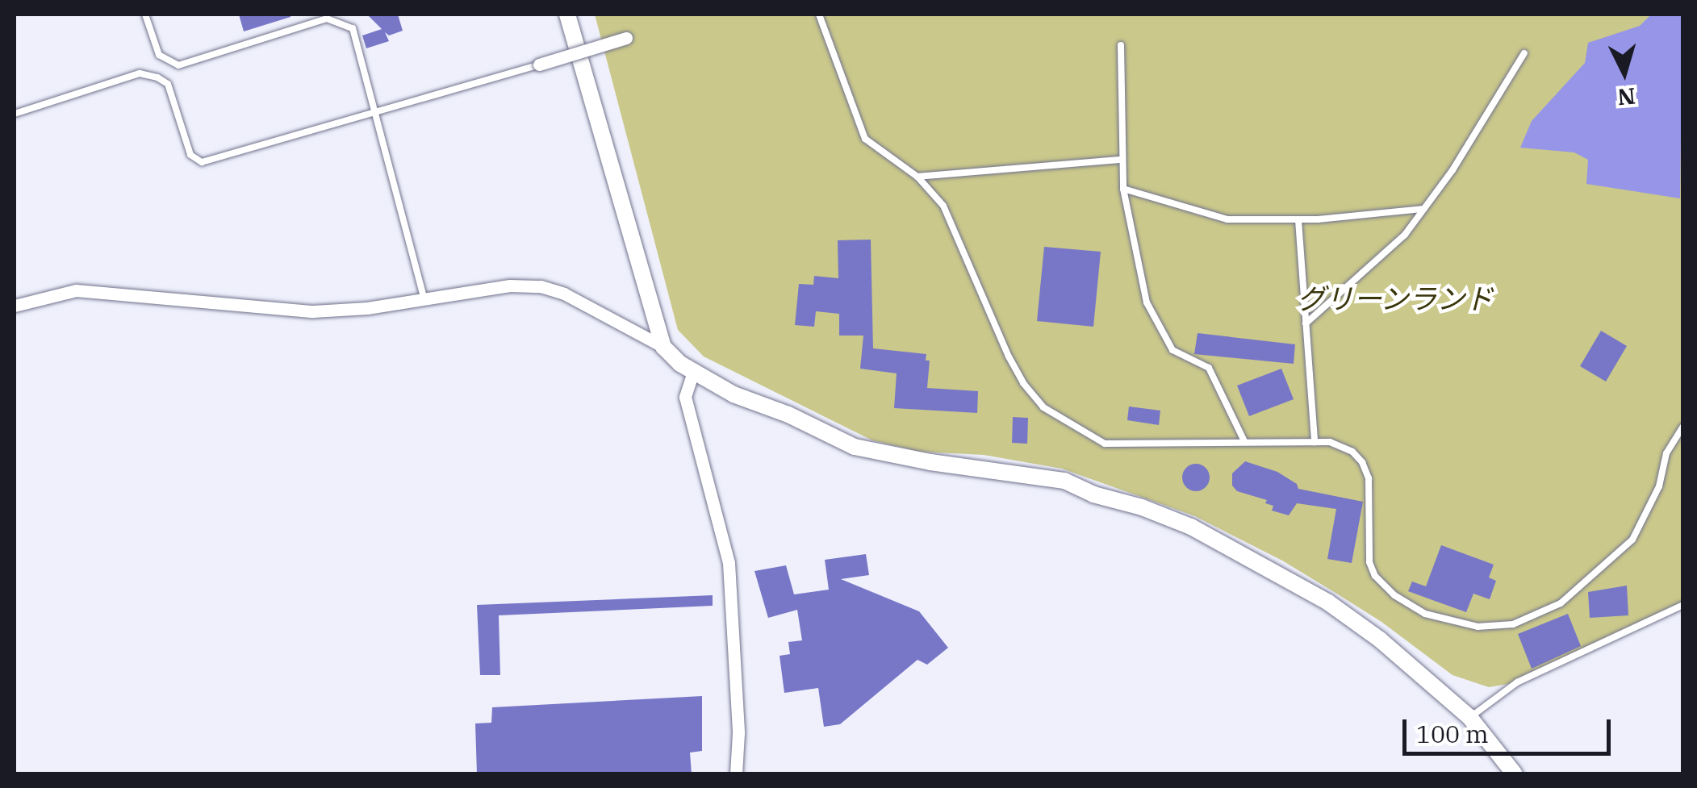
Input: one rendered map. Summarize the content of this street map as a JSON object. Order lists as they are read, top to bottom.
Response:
{
  "parks": ["グリーンランド"],
  "scale_bar": "100 m",
  "north": "bottom"
}
